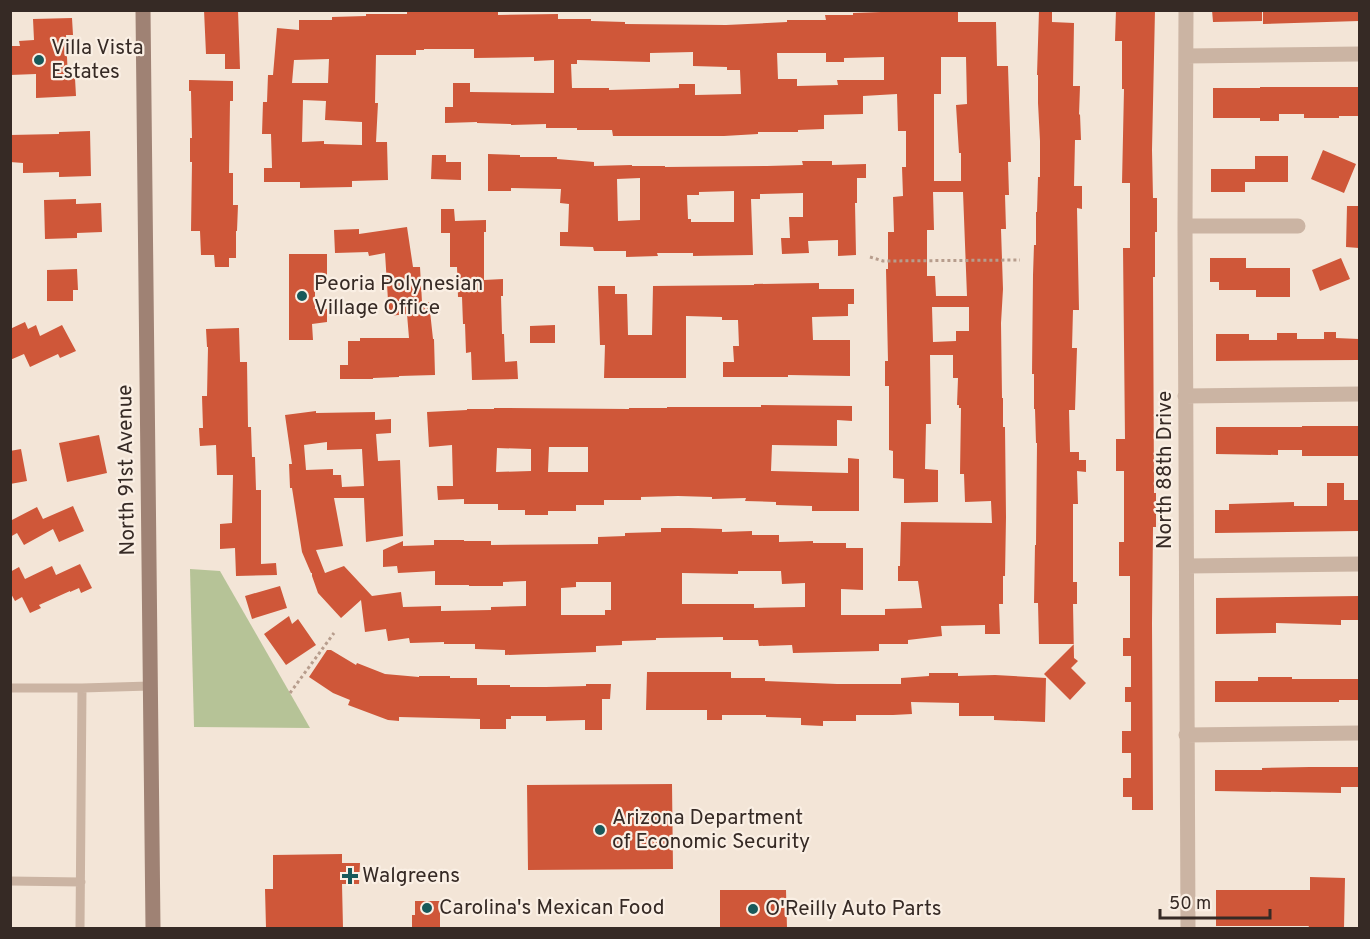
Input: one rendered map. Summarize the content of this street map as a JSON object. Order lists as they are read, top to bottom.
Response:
{
  "streets": {
    "main road": ["North 91st Avenue"],
    "street": ["North 88th Drive"]
  },
  "places": {
    "other": [
      "Villa Vista Estates",
      "Peoria Polynesian Village Office",
      "Arizona Department of Economic Security",
      "Carolina's Mexican Food",
      "O'Reilly Auto Parts"
    ],
    "health": ["Walgreens"]
  },
  "scale_bar": "50 m"
}
